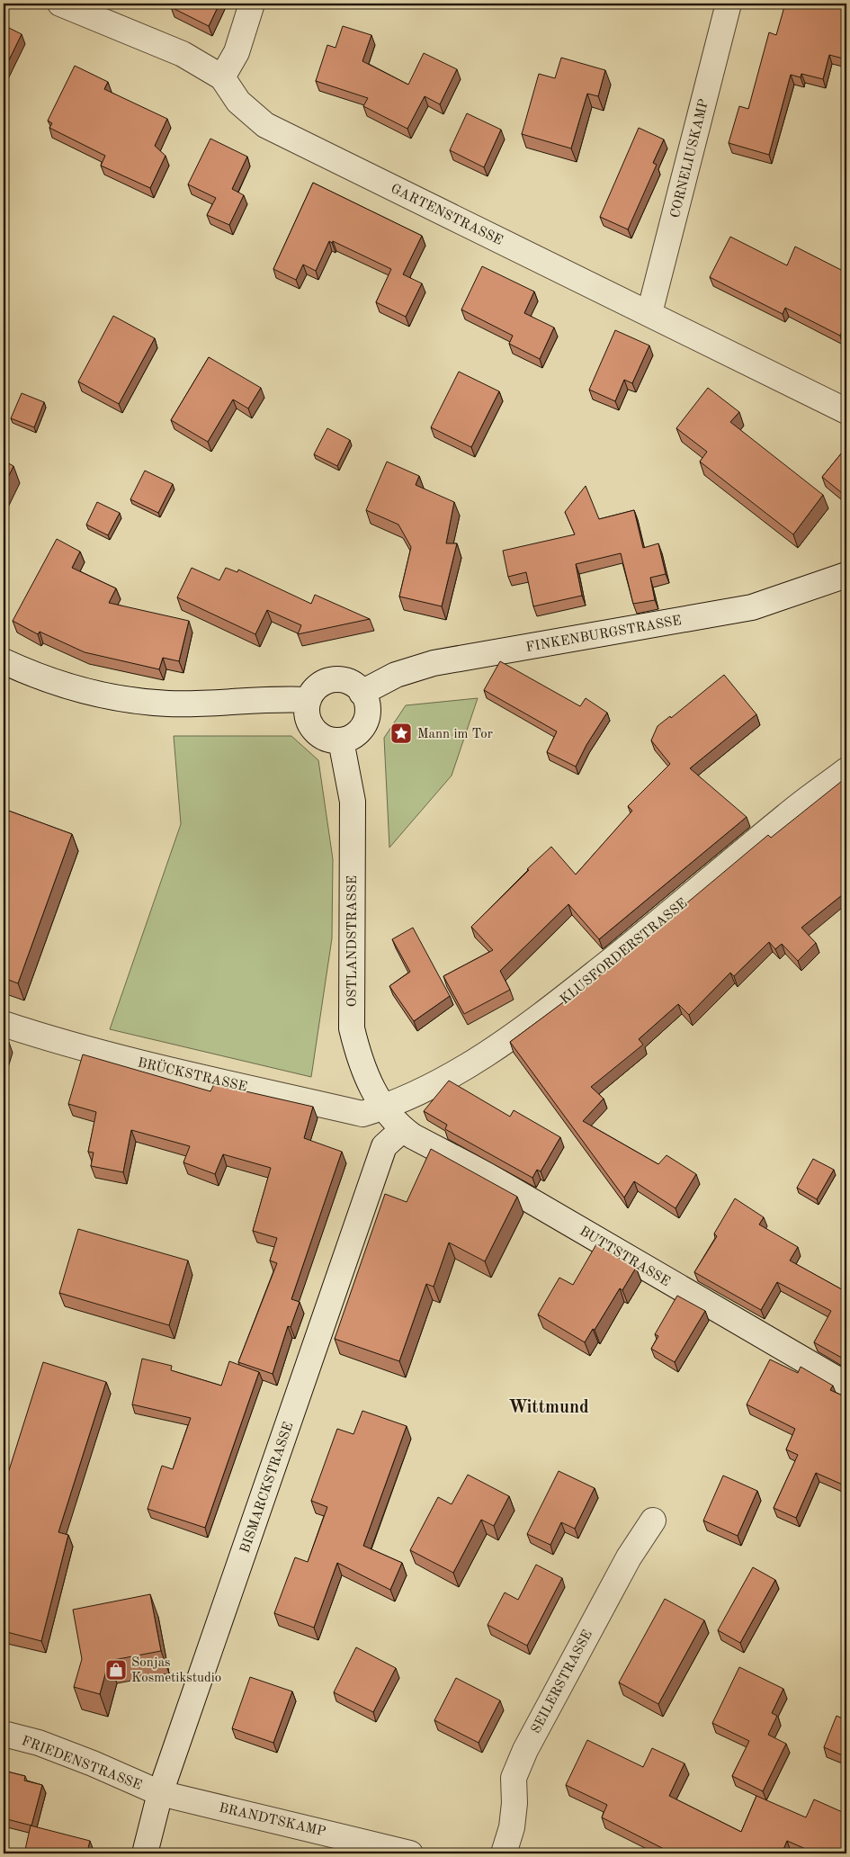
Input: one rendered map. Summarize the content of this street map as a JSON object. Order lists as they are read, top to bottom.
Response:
{
  "streets": {
    "street": [
      "CORNELIUSKAMP",
      "GARTENSTRASSE",
      "FINKENBURGSTRASSE",
      "OSTLANDSTRASSE",
      "KLUSFORDERSTRASSE",
      "BRÜCKSTRASSE",
      "BUTTSTRASSE",
      "BISMARCKSTRASSE",
      "SEILERSTRASSE",
      "FRIEDENSTRASSE",
      "BRANDTSKAMP"
    ]
  },
  "crossings": [
    ["CORNELIUSKAMP", "GARTENSTRASSE"],
    ["FINKENBURGSTRASSE", "OSTLANDSTRASSE"],
    ["OSTLANDSTRASSE", "KLUSFORDERSTRASSE"],
    ["OSTLANDSTRASSE", "BRÜCKSTRASSE"],
    ["OSTLANDSTRASSE", "BUTTSTRASSE"],
    ["OSTLANDSTRASSE", "BISMARCKSTRASSE"],
    ["KLUSFORDERSTRASSE", "BRÜCKSTRASSE"],
    ["BUTTSTRASSE", "BISMARCKSTRASSE"],
    ["BISMARCKSTRASSE", "FRIEDENSTRASSE"],
    ["BISMARCKSTRASSE", "BRANDTSKAMP"],
    ["FRIEDENSTRASSE", "BRANDTSKAMP"]
  ],
  "districts": ["Wittmund"],
  "places": {
    "place": ["Mann im Tor"],
    "shop": ["Sonjas Kosmetikstudio"]
  }
}
